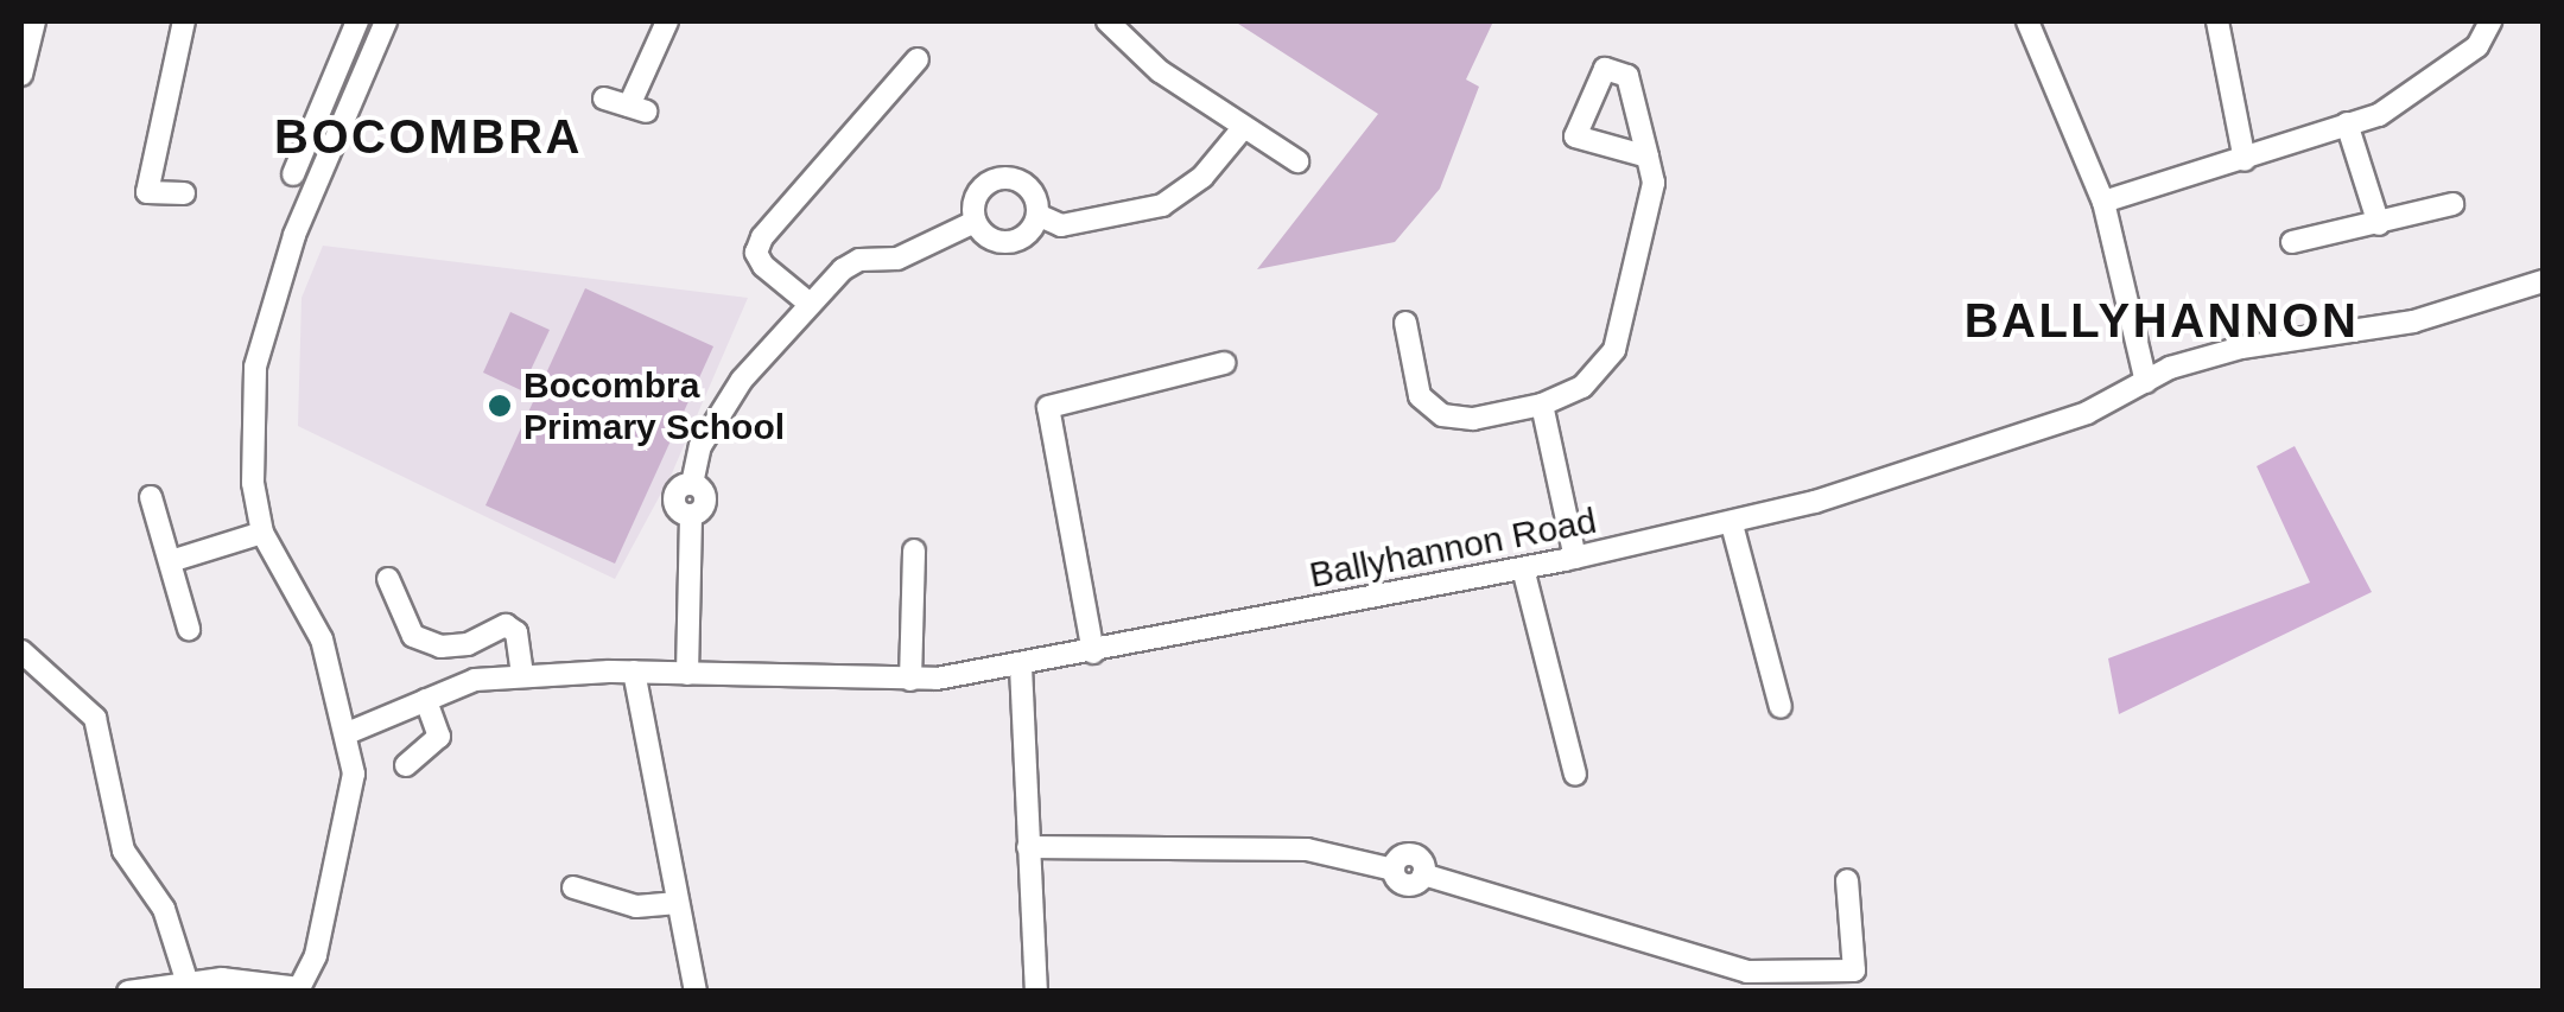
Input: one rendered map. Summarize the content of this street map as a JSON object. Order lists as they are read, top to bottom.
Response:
{
  "streets": {
    "street": ["Ballyhannon Road"]
  },
  "districts": ["BOCOMBRA", "BALLYHANNON"],
  "places": ["Bocombra Primary School"]
}
